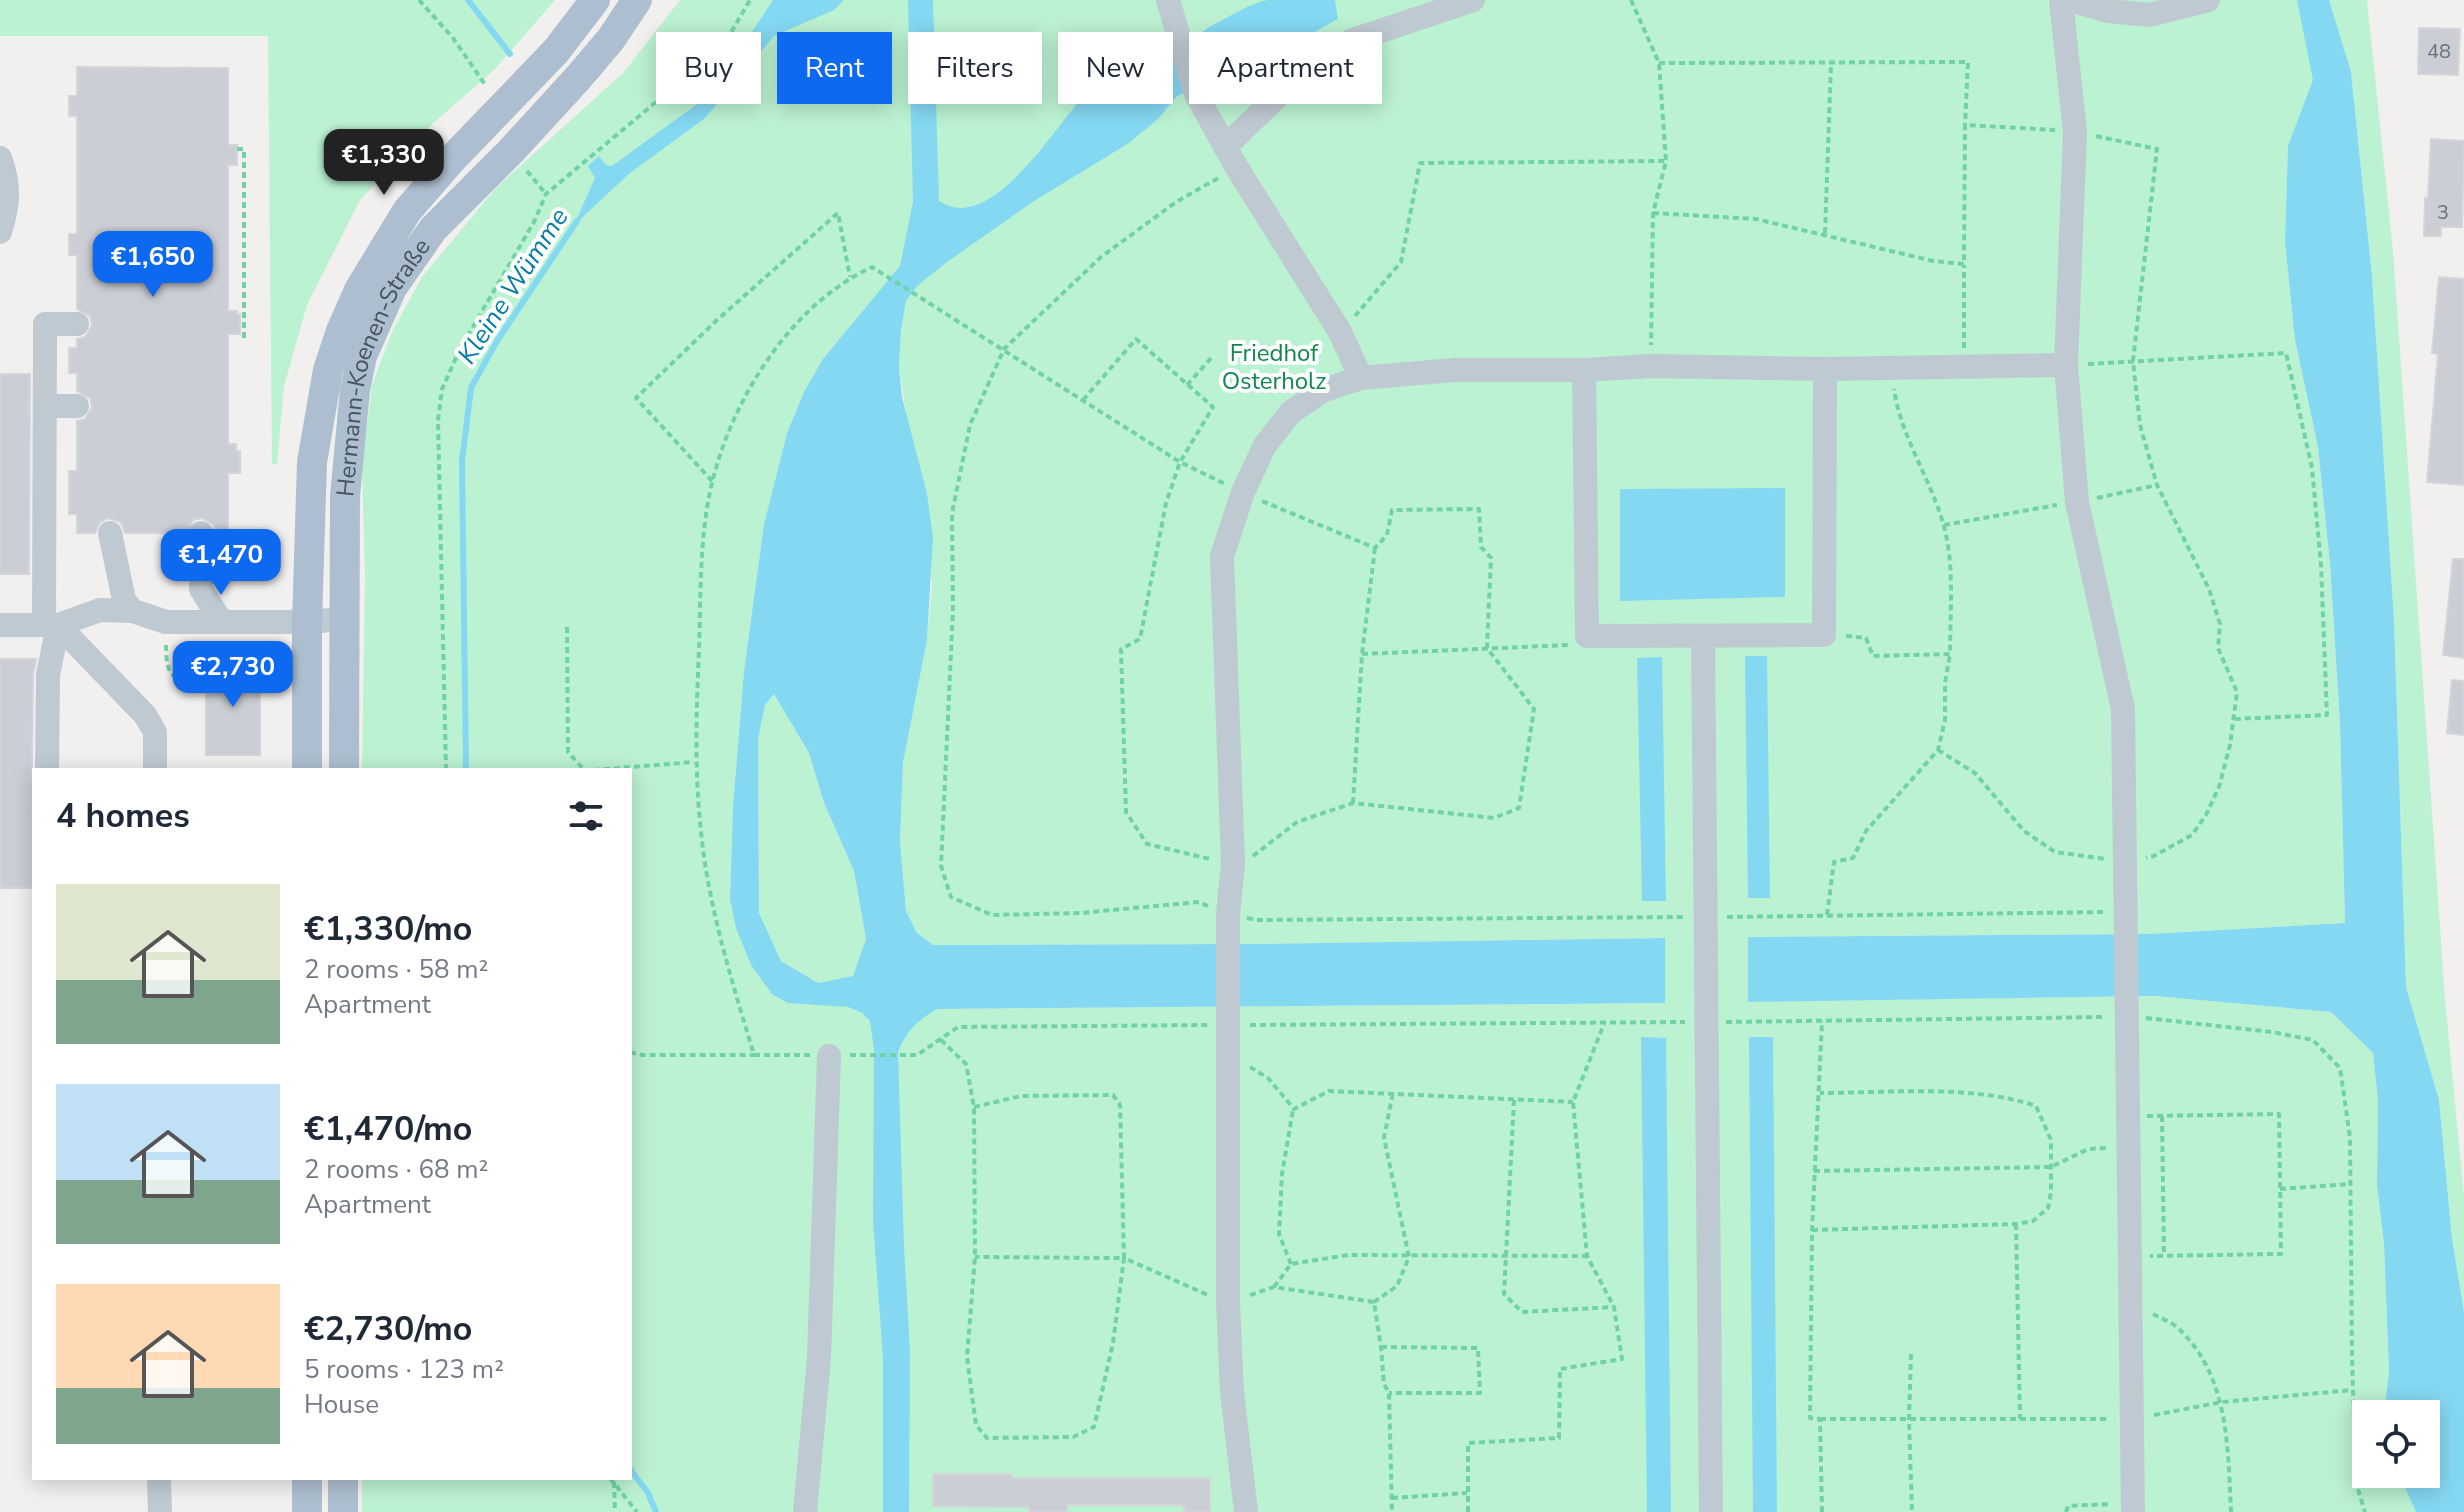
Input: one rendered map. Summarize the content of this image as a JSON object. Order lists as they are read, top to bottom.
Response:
{
  "streets": {
    "main road": ["Hermann-Koenen-Straße"]
  },
  "water": ["Kleine Wümme"],
  "parks": ["Friedhof Osterholz"],
  "house_numbers": ["48", "3"],
  "page": {
    "chip": [
      "Buy",
      "Rent",
      "Filters",
      "New",
      "Apartment"
    ],
    "price": [
      "€1,330",
      "€1,650",
      "€1,470",
      "€2,730"
    ],
    "heading": "4 homes",
    "list": [
      {
        "name": "€1,330/mo",
        "note": "2 rooms · 58 m² · Apartment"
      },
      {
        "name": "€1,470/mo",
        "note": "2 rooms · 68 m² · Apartment"
      },
      {
        "name": "€2,730/mo",
        "note": "5 rooms · 123 m² · House"
      }
    ]
  }
}
